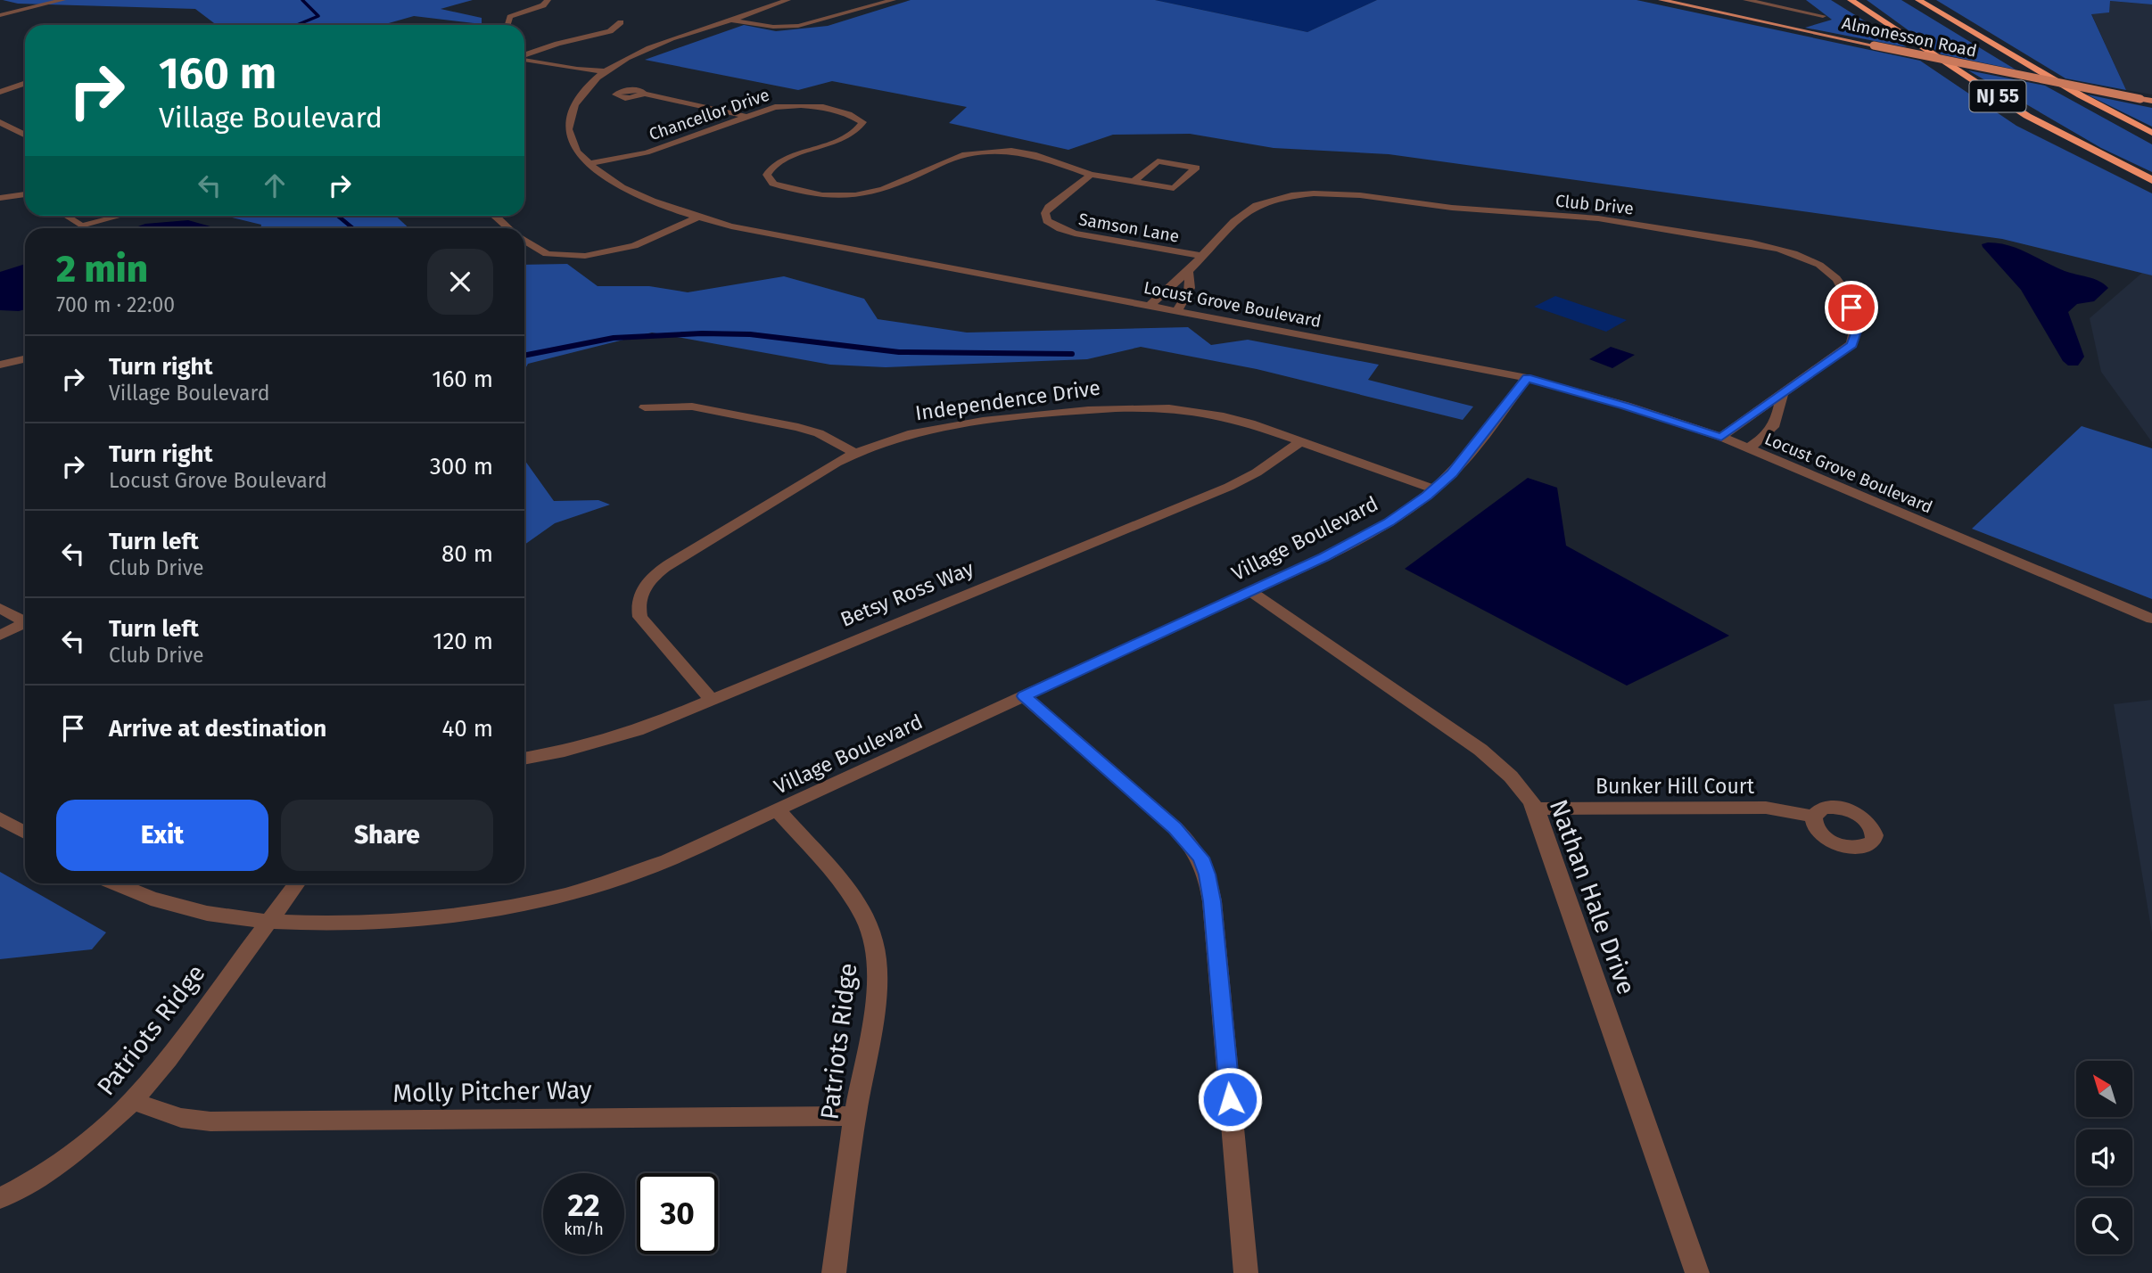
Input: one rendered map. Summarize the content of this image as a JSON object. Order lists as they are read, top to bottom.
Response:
{
  "streets": {
    "highway": ["NJ 55"],
    "main road": ["Almonesson Road"],
    "street": [
      "Chancellor Drive",
      "Club Drive",
      "Samson Lane",
      "Locust Grove Boulevard",
      "Independence Drive",
      "Village Boulevard",
      "Betsy Ross Way",
      "Bunker Hill Court",
      "Nathan Hale Drive",
      "Patriots Ridge",
      "Molly Pitcher Way"
    ]
  },
  "crossings": [
    ["Chancellor Drive", "Samson Lane"],
    ["Chancellor Drive", "Locust Grove Boulevard"],
    ["Club Drive", "Samson Lane"],
    ["Club Drive", "Locust Grove Boulevard"],
    ["Locust Grove Boulevard", "Village Boulevard"],
    ["Independence Drive", "Village Boulevard"],
    ["Independence Drive", "Betsy Ross Way"],
    ["Village Boulevard", "Nathan Hale Drive"],
    ["Village Boulevard", "Patriots Ridge"],
    ["Bunker Hill Court", "Nathan Hale Drive"],
    ["Patriots Ridge", "Molly Pitcher Way"]
  ],
  "north": "top left",
  "page": {
    "turn": ["160 m", "Village Boulevard"],
    "heading": ["2 min", "700 m · 22:00"],
    "list": [
      {
        "name": "Turn right",
        "note": "Village Boulevard",
        "value": "160 m"
      },
      {
        "name": "Turn right",
        "note": "Locust Grove Boulevard",
        "value": "300 m"
      },
      {
        "name": "Turn left",
        "note": "Club Drive",
        "value": "80 m"
      },
      {
        "name": "Turn left",
        "note": "Club Drive",
        "value": "120 m"
      },
      {
        "name": "Arrive at destination",
        "value": "40 m"
      }
    ],
    "buttons": ["Exit", "Share"],
    "speed": "22 km/h",
    "limit": "30"
  }
}
